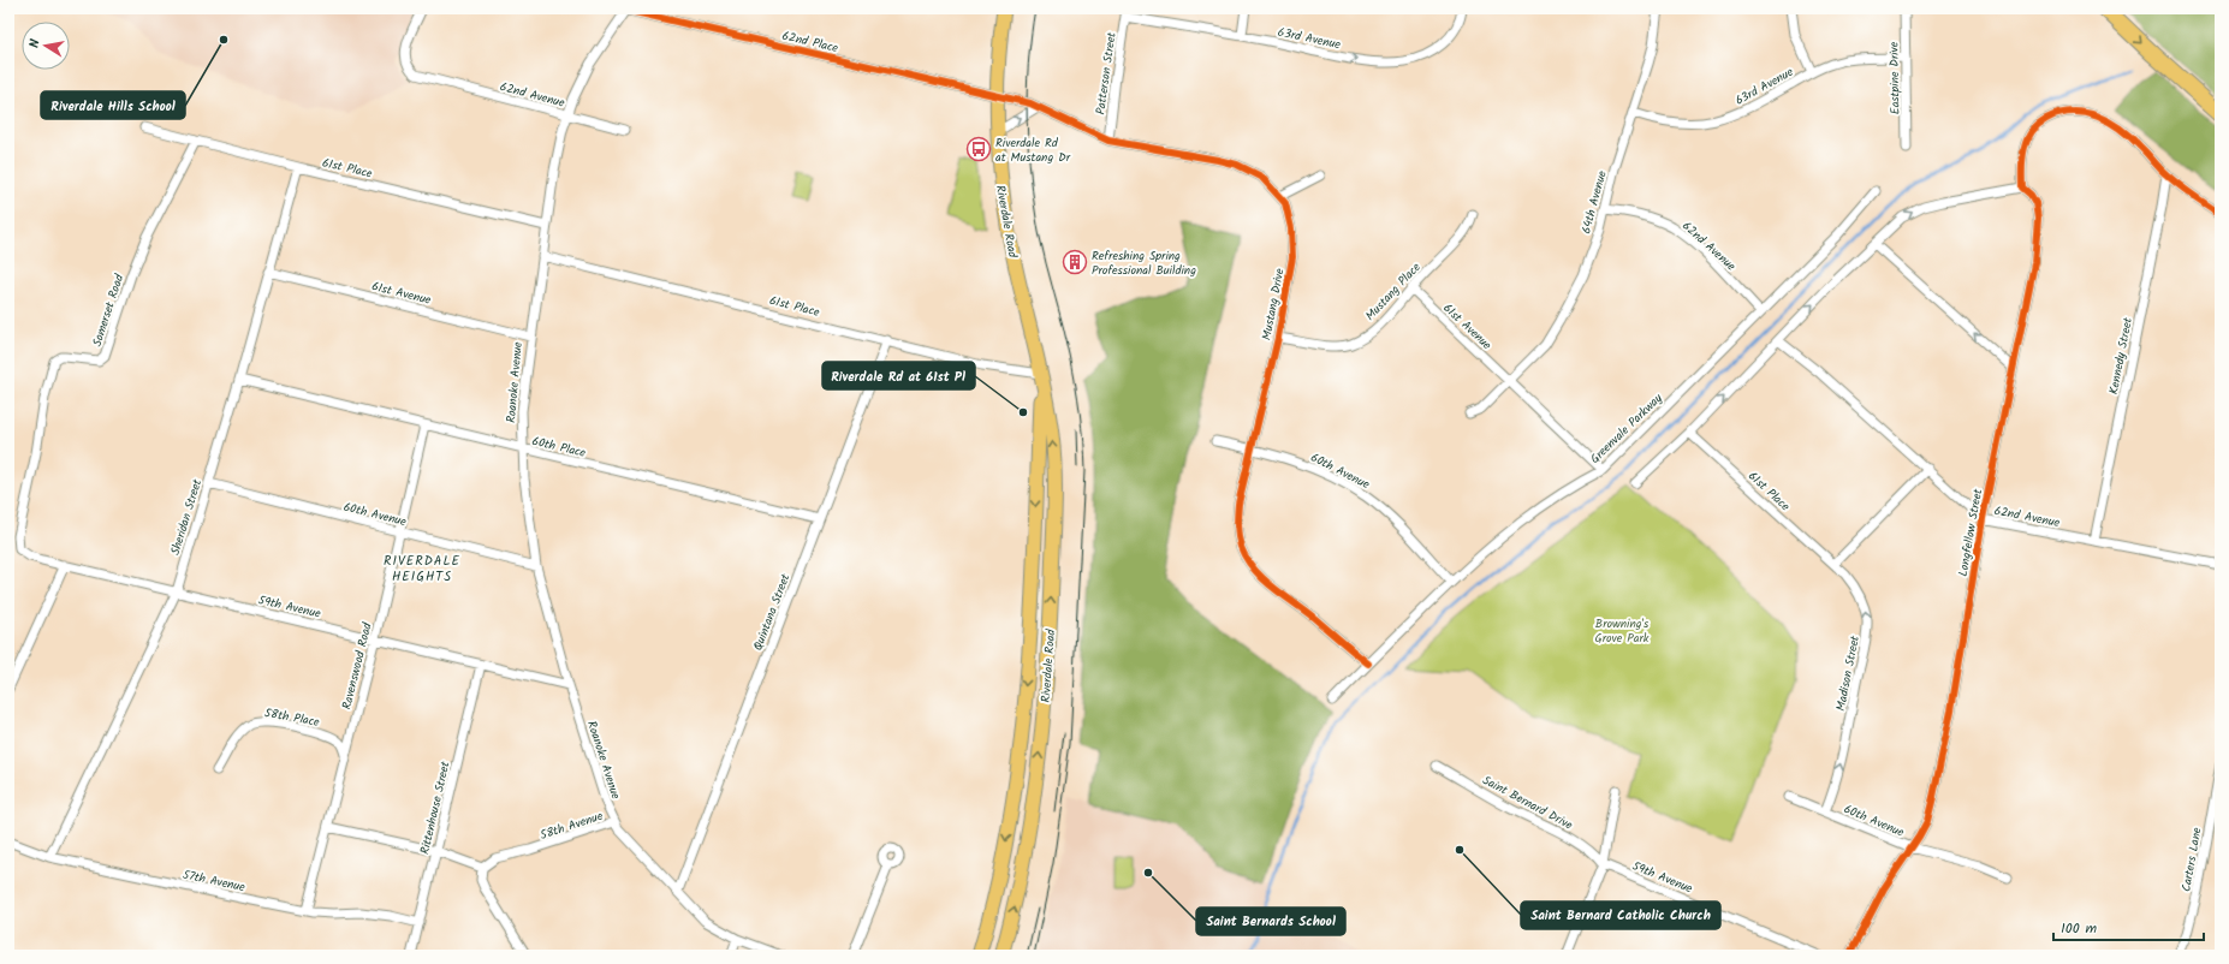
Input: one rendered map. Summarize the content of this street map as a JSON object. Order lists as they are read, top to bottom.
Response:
{
  "streets": {
    "main road": ["Riverdale Road"],
    "street": [
      "63rd Avenue",
      "62nd Place",
      "Patterson Street",
      "Eastpine Drive",
      "62nd Avenue",
      "61st Place",
      "64th Avenue",
      "Mustang Place",
      "61st Avenue",
      "Mustang Drive",
      "Somerset Road",
      "Kennedy Street",
      "Roanoke Avenue",
      "Greenvale Parkway",
      "60th Place",
      "60th Avenue",
      "Sheridan Street",
      "Longfellow Street",
      "59th Avenue",
      "Quintana Street",
      "Ravenswood Road",
      "Madison Street",
      "58th Place",
      "Saint Bernard Drive",
      "Rittenhouse Street",
      "58th Avenue",
      "Carters Lane",
      "57th Avenue"
    ]
  },
  "crossings": [
    ["63rd Avenue", "Patterson Street"],
    ["63rd Avenue", "Eastpine Drive"],
    ["63rd Avenue", "64th Avenue"],
    ["62nd Place", "Riverdale Road"],
    ["62nd Place", "Mustang Drive"],
    ["62nd Place", "Roanoke Avenue"],
    ["Patterson Street", "Mustang Drive"],
    ["62nd Avenue", "64th Avenue"],
    ["62nd Avenue", "Kennedy Street"],
    ["62nd Avenue", "Roanoke Avenue"],
    ["62nd Avenue", "Greenvale Parkway"],
    ["62nd Avenue", "Longfellow Street"],
    ["61st Place", "Riverdale Road"],
    ["61st Place", "Somerset Road"],
    ["61st Place", "Roanoke Avenue"],
    ["61st Place", "Sheridan Street"],
    ["61st Place", "Quintana Street"],
    ["61st Place", "Madison Street"],
    ["64th Avenue", "61st Avenue"],
    ["Riverdale Road", "Mustang Drive"],
    ["Mustang Place", "61st Avenue"],
    ["Mustang Place", "Mustang Drive"],
    ["61st Avenue", "Roanoke Avenue"],
    ["61st Avenue", "Greenvale Parkway"],
    ["61st Avenue", "Sheridan Street"],
    ["Mustang Drive", "Greenvale Parkway"],
    ["Mustang Drive", "60th Avenue"],
    ["Somerset Road", "59th Avenue"],
    ["Roanoke Avenue", "60th Place"],
    ["Roanoke Avenue", "60th Avenue"],
    ["Roanoke Avenue", "59th Avenue"],
    ["Roanoke Avenue", "58th Avenue"],
    ["Greenvale Parkway", "60th Avenue"],
    ["60th Place", "Sheridan Street"],
    ["60th Place", "Quintana Street"],
    ["60th Place", "Ravenswood Road"],
    ["60th Avenue", "Sheridan Street"],
    ["60th Avenue", "Longfellow Street"],
    ["60th Avenue", "Ravenswood Road"],
    ["60th Avenue", "Madison Street"],
    ["Sheridan Street", "59th Avenue"],
    ["Sheridan Street", "57th Avenue"],
    ["59th Avenue", "Ravenswood Road"],
    ["59th Avenue", "Saint Bernard Drive"],
    ["59th Avenue", "Rittenhouse Street"],
    ["Quintana Street", "58th Avenue"],
    ["Ravenswood Road", "58th Place"],
    ["Ravenswood Road", "57th Avenue"],
    ["Rittenhouse Street", "57th Avenue"]
  ],
  "one_way": ["Madison Street"],
  "districts": ["RIVERDALE HEIGHTS"],
  "parks": ["Browning's Grove Park"],
  "places": {
    "other": [
      "Riverdale Hills School",
      "Riverdale Rd at 61st Pl",
      "Saint Bernard Catholic Church",
      "Saint Bernards School"
    ],
    "bus stop": ["Riverdale Rd at Mustang Dr"],
    "building": ["Refreshing Spring Professional Building"]
  },
  "scale_bar": "100 m",
  "north": "left"
}
